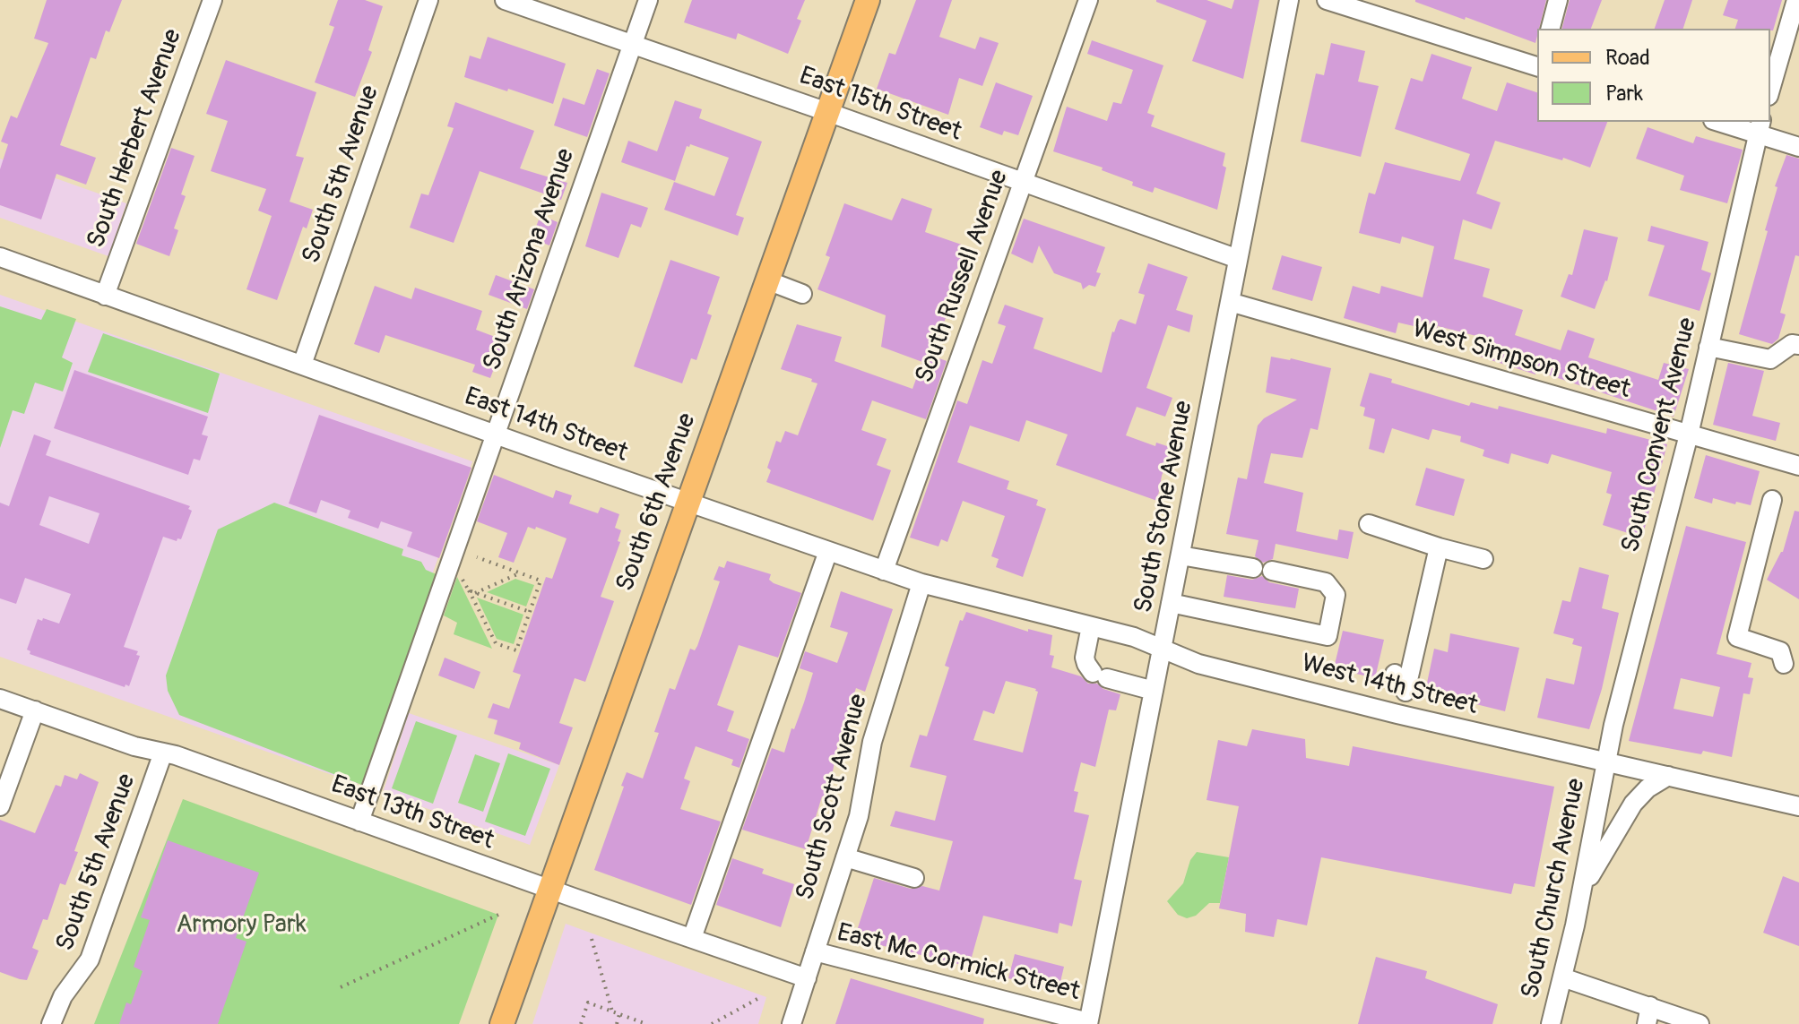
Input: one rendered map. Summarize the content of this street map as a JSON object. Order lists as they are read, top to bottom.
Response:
{
  "streets": {
    "main road": ["South 6th Avenue"],
    "street": [
      "East 15th Street",
      "South Herbert Avenue",
      "South 5th Avenue",
      "South Arizona Avenue",
      "South Russell Avenue",
      "West Simpson Street",
      "East 14th Street",
      "South Convent Avenue",
      "South Stone Avenue",
      "West 14th Street",
      "South Scott Avenue",
      "East 13th Street",
      "South Church Avenue",
      "East Mc Cormick Street"
    ]
  },
  "crossings": [
    ["East 15th Street", "South Arizona Avenue"],
    ["East 15th Street", "South Russell Avenue"],
    ["East 15th Street", "South 6th Avenue"],
    ["East 15th Street", "South Stone Avenue"],
    ["South Herbert Avenue", "East 14th Street"],
    ["South 5th Avenue", "East 14th Street"],
    ["South 5th Avenue", "East 13th Street"],
    ["South Arizona Avenue", "East 14th Street"],
    ["South Arizona Avenue", "East 13th Street"],
    ["South Russell Avenue", "East 14th Street"],
    ["West Simpson Street", "South Convent Avenue"],
    ["West Simpson Street", "South Stone Avenue"],
    ["East 14th Street", "South 6th Avenue"],
    ["East 14th Street", "South Stone Avenue"],
    ["East 14th Street", "West 14th Street"],
    ["East 14th Street", "South Scott Avenue"],
    ["South Convent Avenue", "West 14th Street"],
    ["South Convent Avenue", "South Church Avenue"],
    ["South 6th Avenue", "East 13th Street"],
    ["South Stone Avenue", "West 14th Street"],
    ["South Stone Avenue", "East Mc Cormick Street"],
    ["West 14th Street", "South Church Avenue"],
    ["South Scott Avenue", "East 13th Street"],
    ["South Scott Avenue", "East Mc Cormick Street"]
  ],
  "parks": ["Armory Park"],
  "legend": ["Road", "Park"]
}
